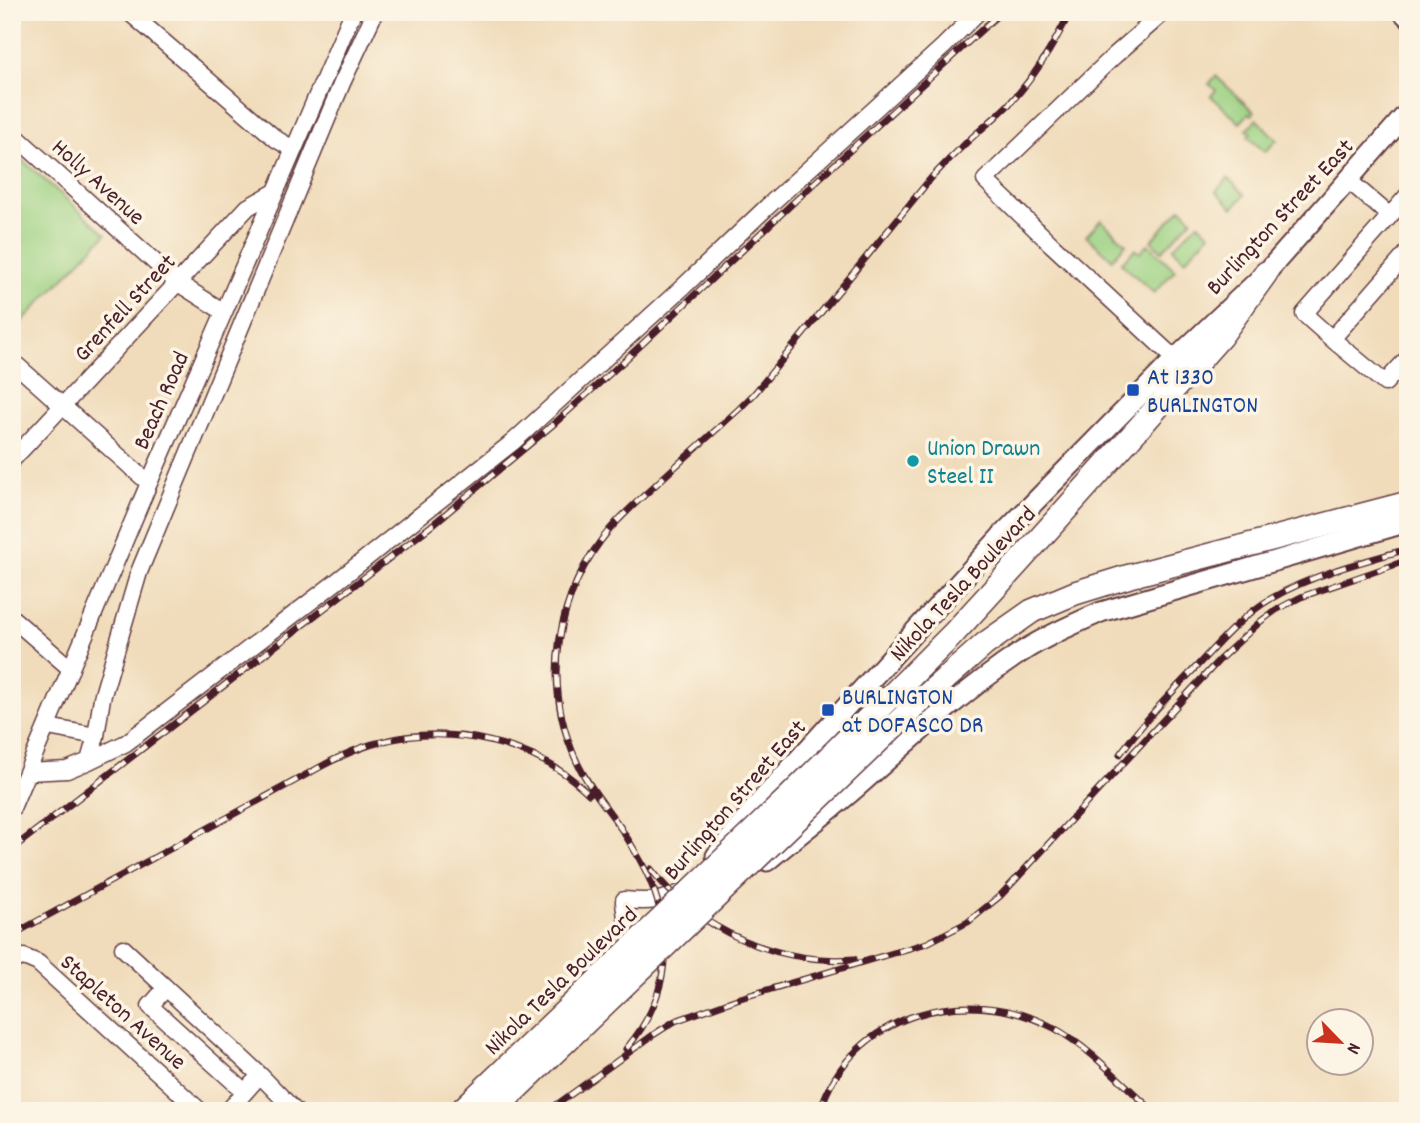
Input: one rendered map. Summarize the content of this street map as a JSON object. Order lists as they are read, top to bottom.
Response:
{
  "streets": {
    "highway": ["Nikola Tesla Boulevard"],
    "main road": ["Burlington Street East"],
    "street": [
      "Holly Avenue",
      "Grenfell Street",
      "Beach Road",
      "Stapleton Avenue"
    ]
  },
  "crossings": [
    ["Holly Avenue", "Grenfell Street"],
    ["Holly Avenue", "Beach Road"],
    ["Burlington Street East", "Nikola Tesla Boulevard"],
    ["Grenfell Street", "Beach Road"]
  ],
  "places": {
    "transit": ["At 1330 BURLINGTON", "BURLINGTON at DOFASCO DR"],
    "other": ["Union Drawn Steel II"]
  },
  "north": "bottom right"
}
